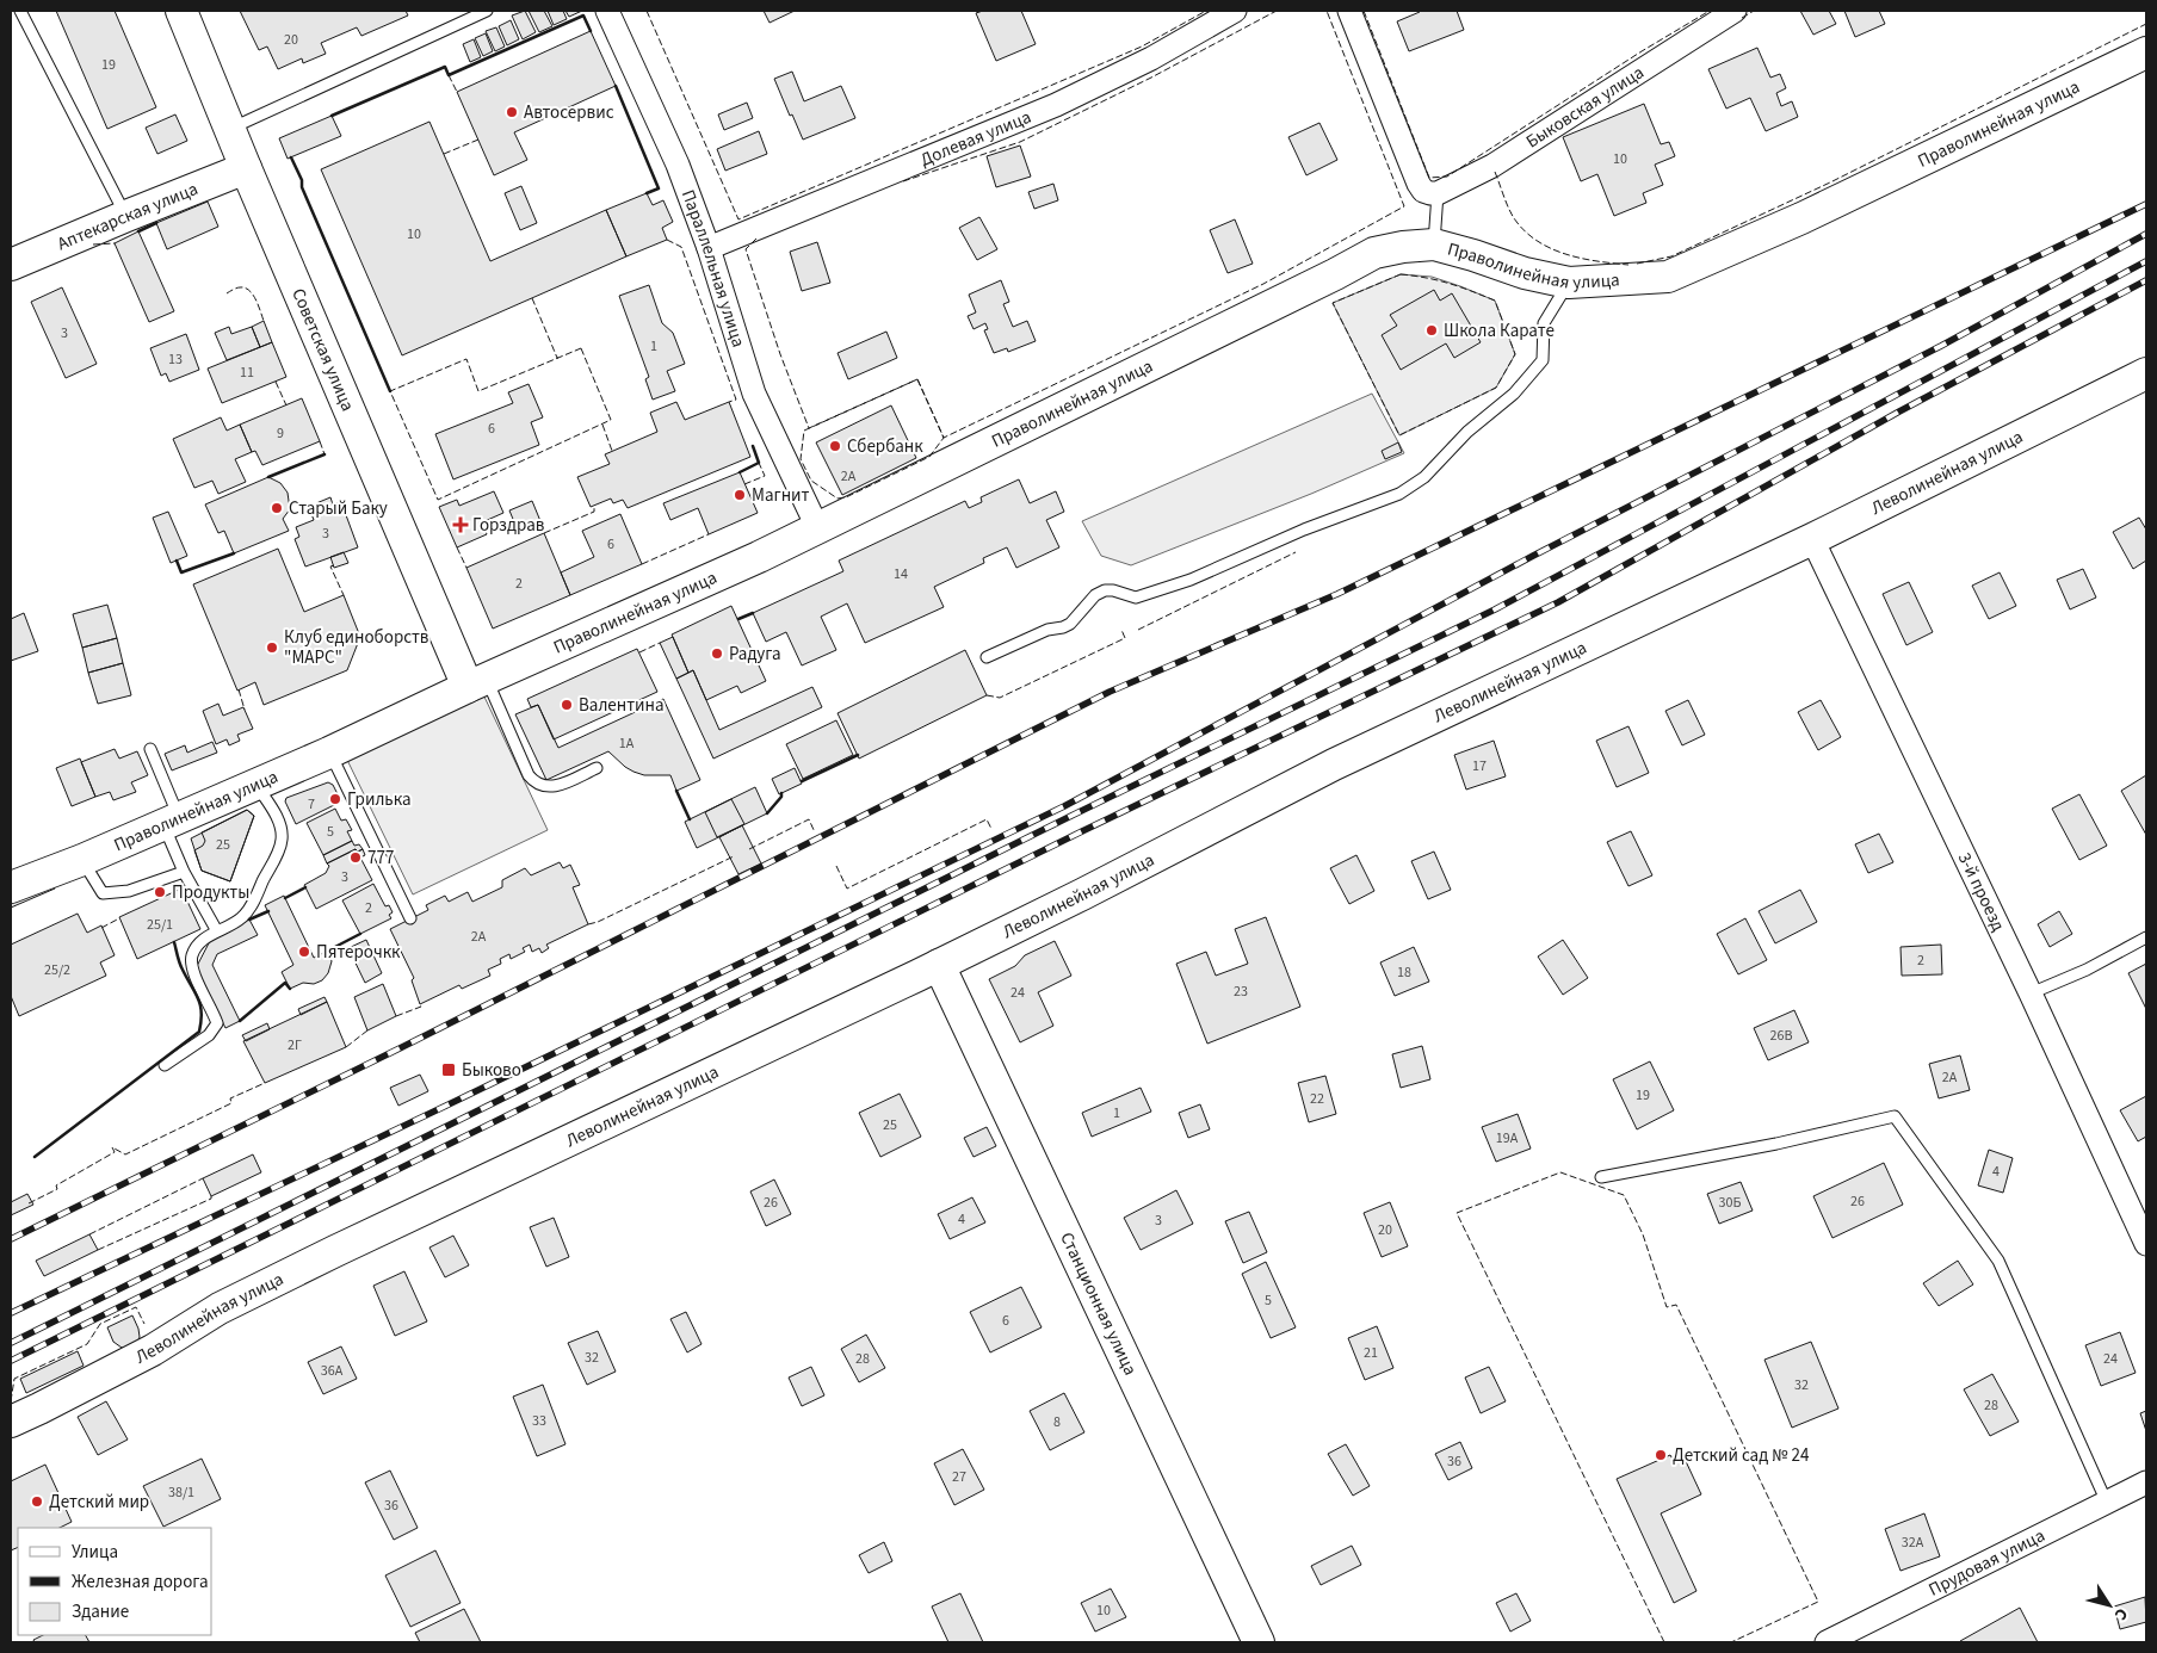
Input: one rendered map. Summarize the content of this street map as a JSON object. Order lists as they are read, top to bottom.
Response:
{
  "streets": {
    "main road": [
      "Праволинейная улица",
      "Аптекарская улица",
      "Советская улица",
      "Леволинейная улица",
      "Станционная улица"
    ],
    "street": [
      "Быковская улица",
      "Долевая улица",
      "Параллельная улица",
      "3-й проезд",
      "Прудовая улица"
    ]
  },
  "crossings": [
    ["Праволинейная улица", "Параллельная улица"],
    ["Праволинейная улица", "Советская улица"],
    ["Долевая улица", "Параллельная улица"],
    ["Аптекарская улица", "Советская улица"],
    ["Леволинейная улица", "3-й проезд"],
    ["Леволинейная улица", "Станционная улица"]
  ],
  "places": {
    "other": [
      "Автосервис",
      "Школа Карате",
      "Сбербанк",
      "Магнит",
      "Старый Баку",
      "Клуб единоборств \"МАРС\"",
      "Радуга",
      "Валентина",
      "Грилька",
      "777",
      "Продукты",
      "Пятерочкк",
      "Детский сад № 24",
      "Детский мир"
    ],
    "health": ["Горздрав"],
    "transit": ["Быково"]
  },
  "house_numbers": [
    "20",
    "19",
    "10",
    "10",
    "3",
    "1",
    "13",
    "11",
    "6",
    "9",
    "2А",
    "3",
    "6",
    "14",
    "2",
    "1А",
    "17",
    "7",
    "5",
    "25",
    "3",
    "2",
    "25/1",
    "2А",
    "2",
    "25/2",
    "18",
    "23",
    "24",
    "26В",
    "2Г",
    "2А",
    "19",
    "22",
    "1",
    "25",
    "19А",
    "4",
    "26",
    "26",
    "30Б",
    "4",
    "3",
    "20",
    "5",
    "6",
    "21",
    "32",
    "28",
    "24",
    "36А",
    "32",
    "28",
    "33",
    "8",
    "36",
    "27",
    "38/1",
    "36",
    "32А",
    "10"
  ],
  "legend": ["Улица", "Железная дорога", "Здание"],
  "north": "bottom right"
}
